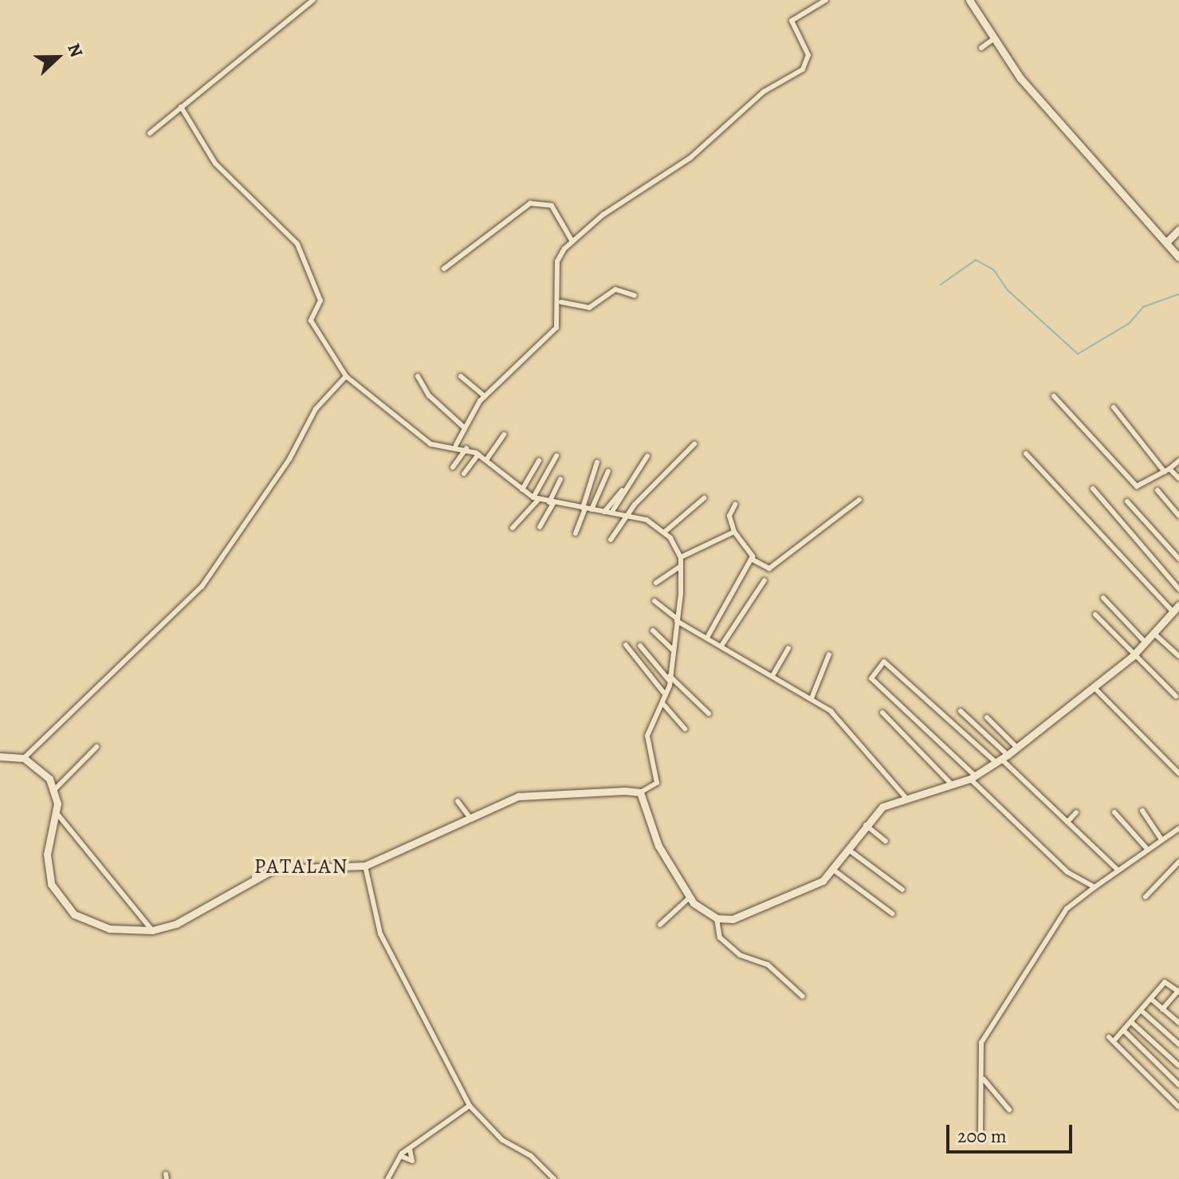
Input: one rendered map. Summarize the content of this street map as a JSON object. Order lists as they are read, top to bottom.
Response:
{
  "districts": ["PATALAN"],
  "scale_bar": "200 m",
  "north": "right"
}
